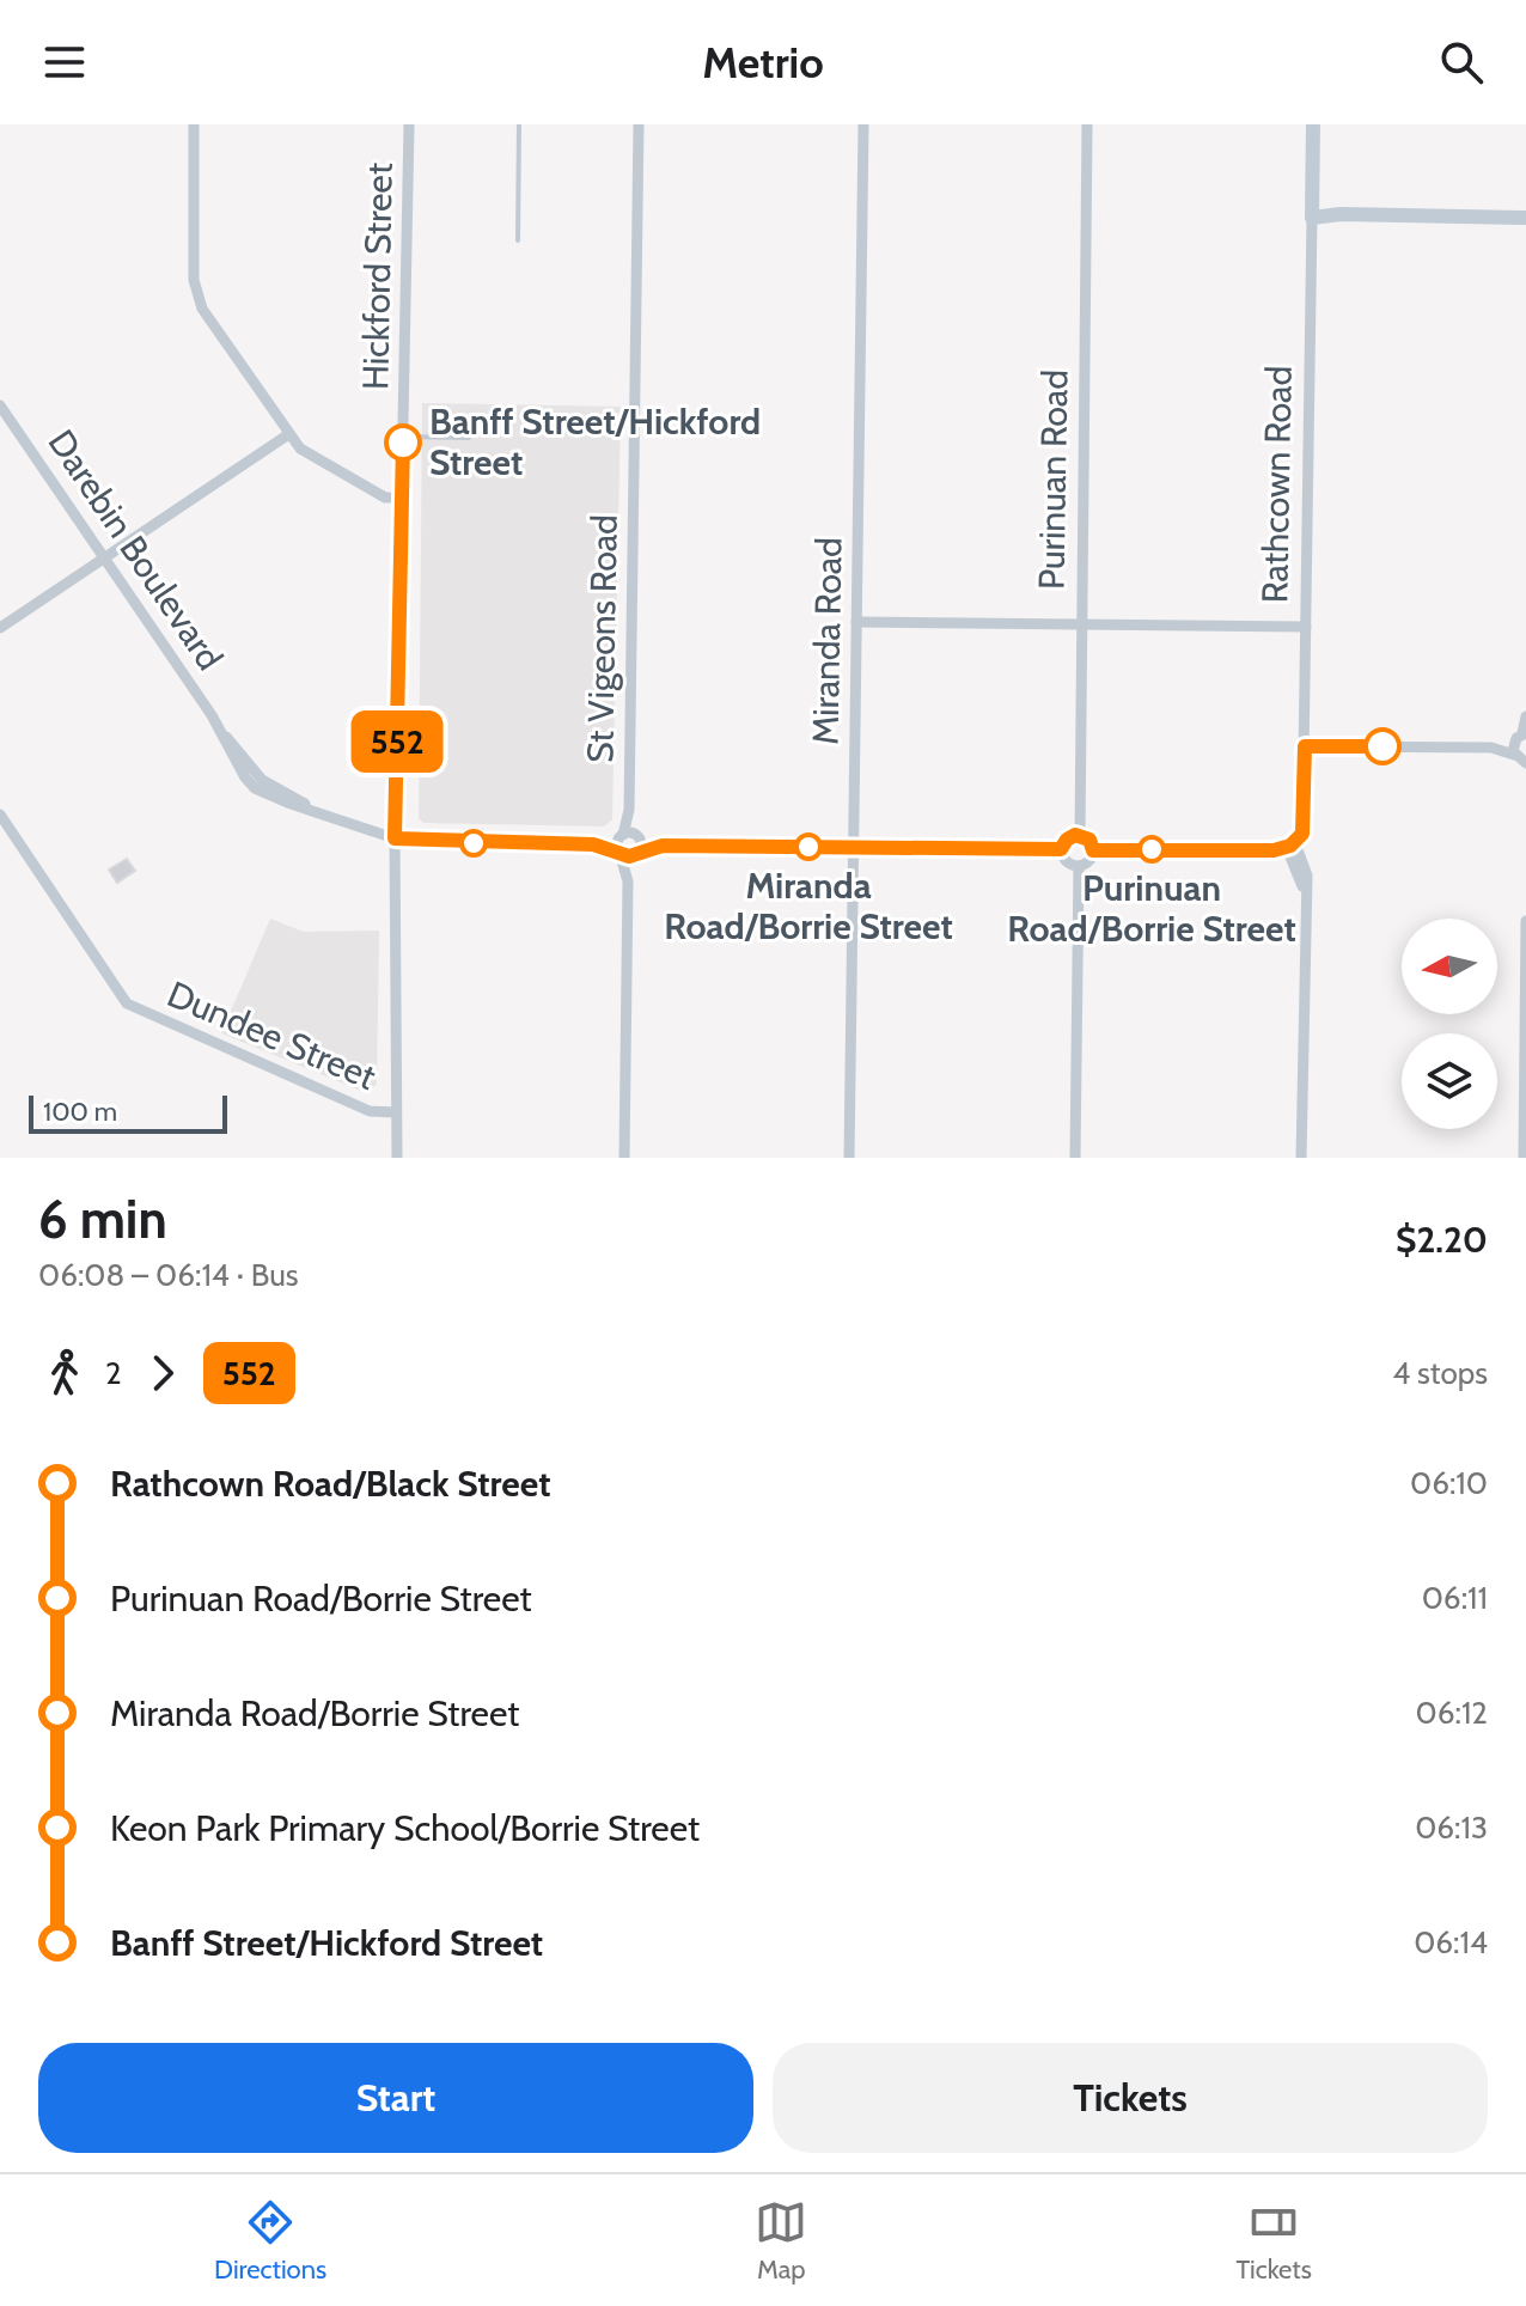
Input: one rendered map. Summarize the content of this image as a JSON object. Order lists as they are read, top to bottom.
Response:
{
  "streets": {
    "street": [
      "Hickford Street",
      "Purinuan Road",
      "Rathcown Road",
      "Darebin Boulevard",
      "St Vigeons Road",
      "Miranda Road",
      "Dundee Street"
    ]
  },
  "crossings": [
    ["Hickford Street", "Darebin Boulevard"],
    ["Hickford Street", "Dundee Street"]
  ],
  "places": ["Banff Street/Hickford Street", "Miranda Road/Borrie Street", "Purinuan Road/Borrie Street"],
  "lines": ["bus line 552"],
  "scale_bar": "100 m",
  "north": "left",
  "page": {
    "header": "Metrio",
    "on_map": "552",
    "scale": "100 m",
    "heading": ["6 min", "06:08 – 06:14 · Bus", "$2.20"],
    "legs": ["2", "552", "4 stops"],
    "list": [
      {
        "name": "Rathcown Road/Black Street",
        "value": "06:10"
      },
      {
        "name": "Purinuan Road/Borrie Street",
        "value": "06:11"
      },
      {
        "name": "Miranda Road/Borrie Street",
        "value": "06:12"
      },
      {
        "name": "Keon Park Primary School/Borrie Street",
        "value": "06:13"
      },
      {
        "name": "Banff Street/Hickford Street",
        "value": "06:14"
      }
    ],
    "buttons": ["Start", "Tickets"],
    "tabs": ["Directions", "Map", "Tickets"]
  }
}
